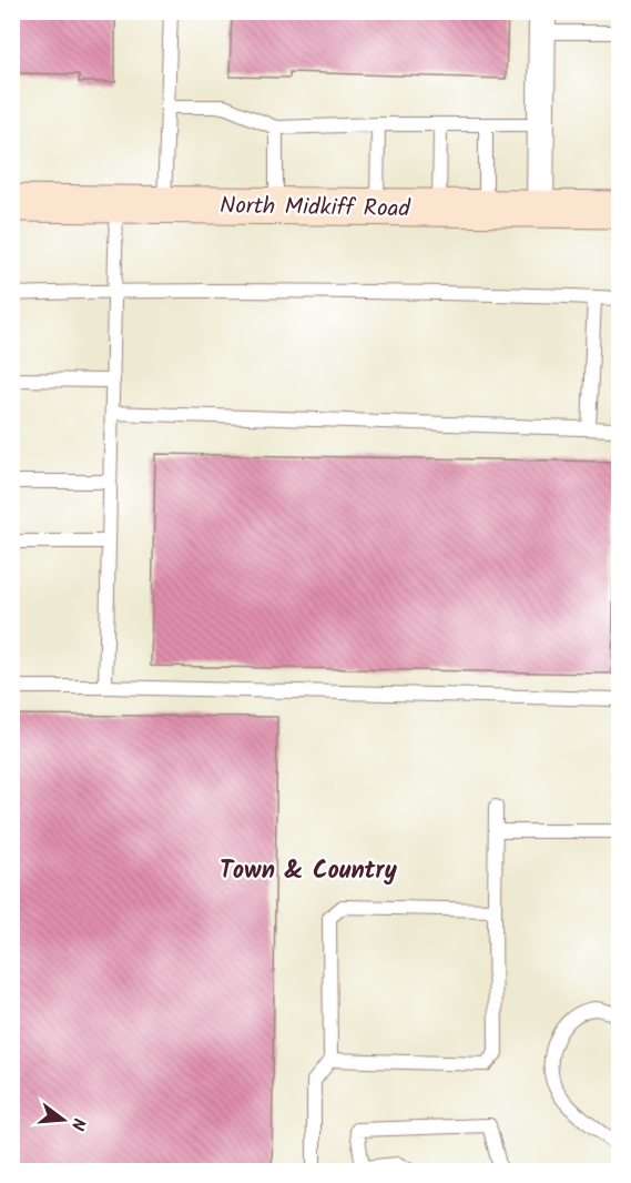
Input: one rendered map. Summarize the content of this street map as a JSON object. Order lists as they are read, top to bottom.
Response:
{
  "streets": {
    "main road": ["North Midkiff Road"]
  },
  "districts": ["Town & Country"],
  "north": "right"
}
